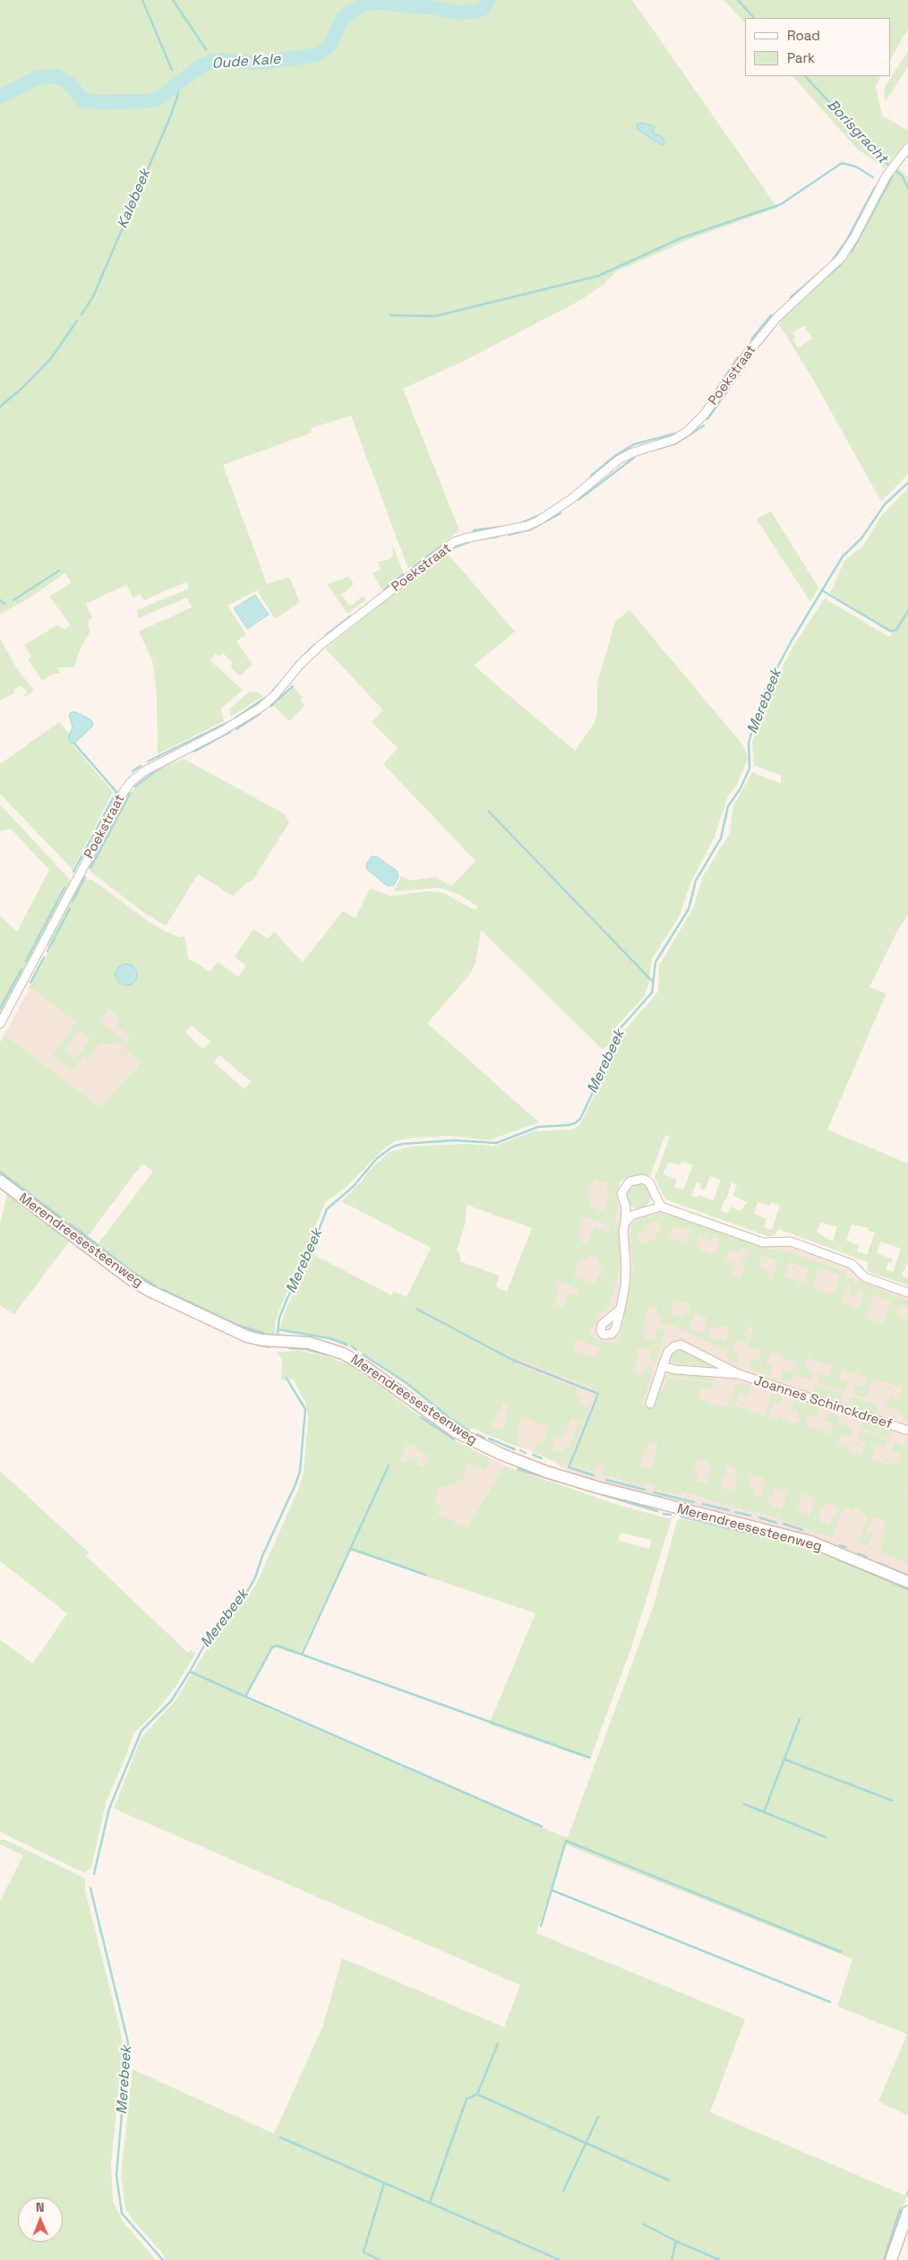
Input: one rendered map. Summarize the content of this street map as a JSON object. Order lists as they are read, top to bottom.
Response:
{
  "streets": {
    "main road": ["Merendreesesteenweg"],
    "street": ["Poekstraat", "Joannes Schinckdreef"]
  },
  "water": [
    "Oude Kale",
    "Borisgracht",
    "Kalebeek",
    "Merebeek"
  ],
  "legend": ["Road", "Park"],
  "north": "top"
}
